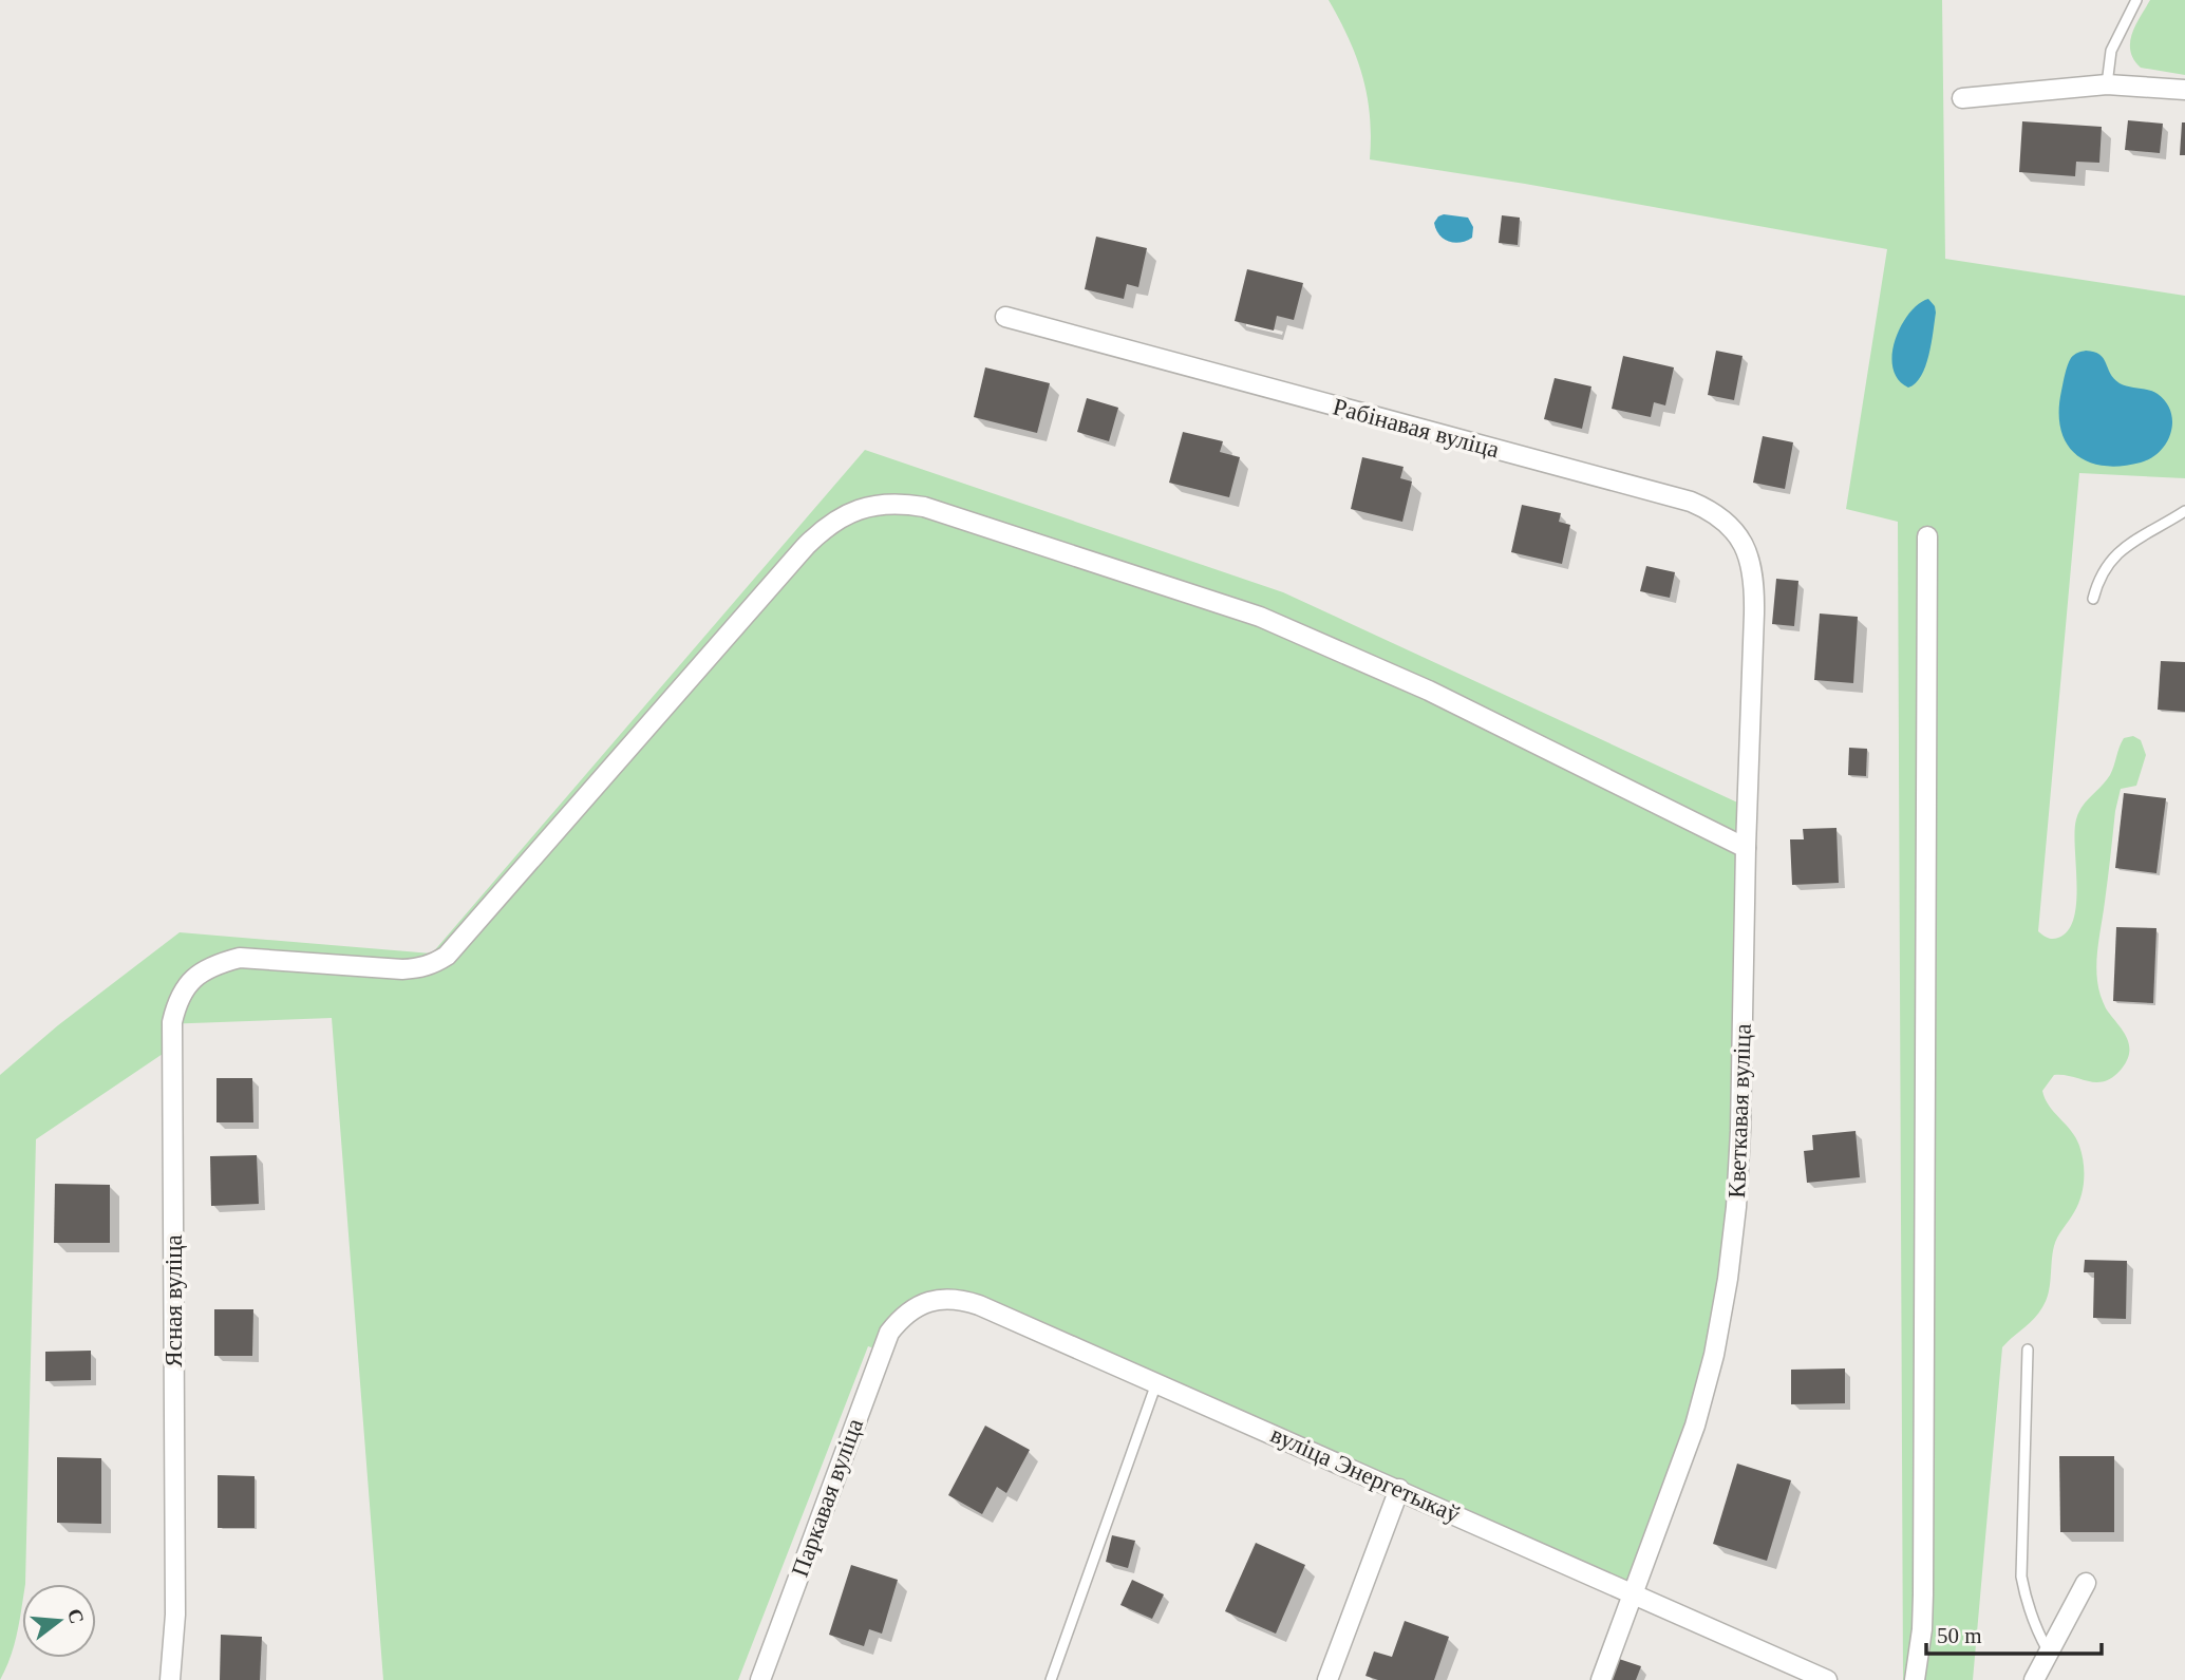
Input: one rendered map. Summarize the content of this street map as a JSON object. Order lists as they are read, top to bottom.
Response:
{
  "streets": {
    "street": [
      "Рабінавая вуліца",
      "Кветкавая вуліца",
      "Ясная вуліца",
      "вуліца Энергетыкаў",
      "Паркавая вуліца"
    ]
  },
  "crossings": [
    ["Рабінавая вуліца", "Кветкавая вуліца"],
    ["Кветкавая вуліца", "Ясная вуліца"],
    ["Кветкавая вуліца", "вуліца Энергетыкаў"],
    ["вуліца Энергетыкаў", "Паркавая вуліца"]
  ],
  "scale_bar": "50 m",
  "north": "right"
}
